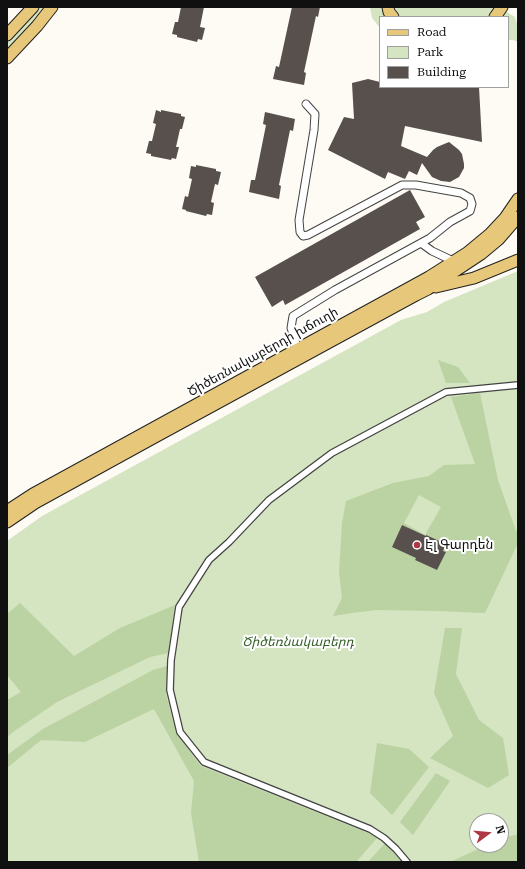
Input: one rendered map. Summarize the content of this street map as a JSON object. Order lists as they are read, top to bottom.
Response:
{
  "streets": {
    "main road": ["Ծիծեռնակաբերդի խճուղի"]
  },
  "parks": ["Ծիծեռնակաբերդ"],
  "places": ["Էլ Գարդեն"],
  "legend": ["Road", "Park", "Building"],
  "north": "right"
}
